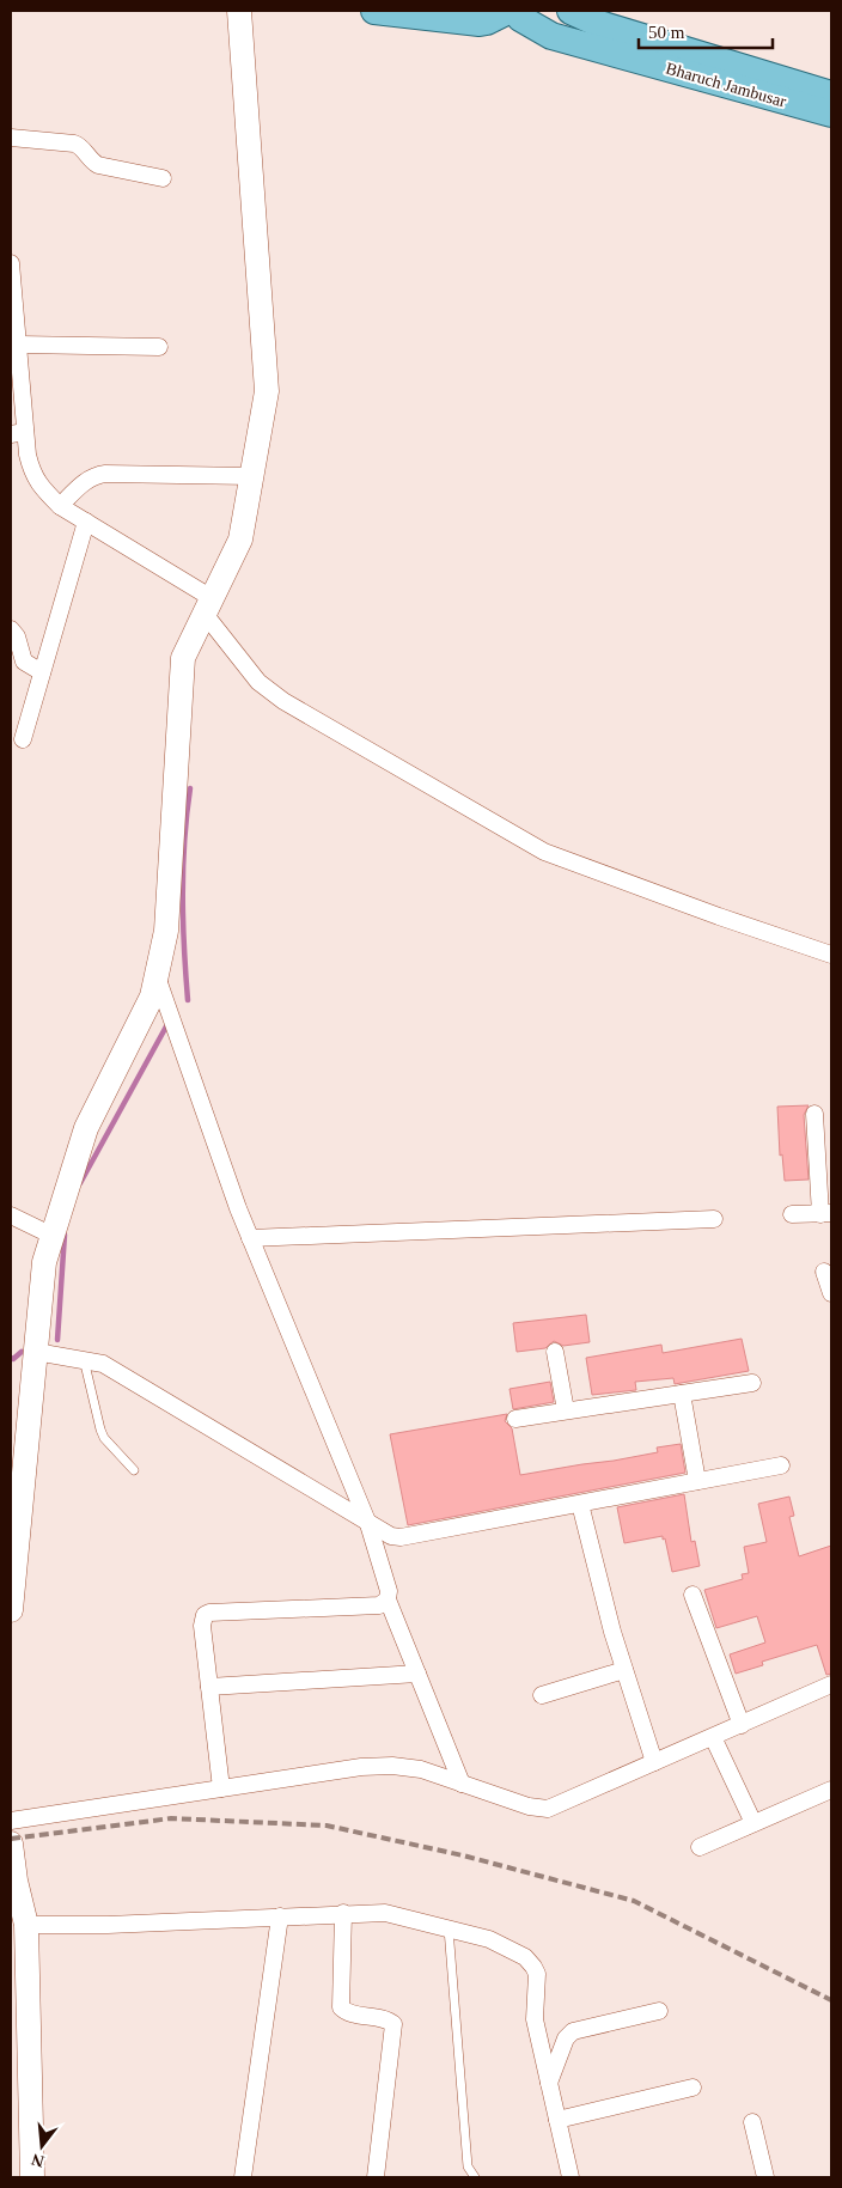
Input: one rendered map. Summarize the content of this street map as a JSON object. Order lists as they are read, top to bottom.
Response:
{
  "streets": {
    "main road": ["Bharuch Jambusar"]
  },
  "scale_bar": "50 m",
  "north": "bottom"
}
